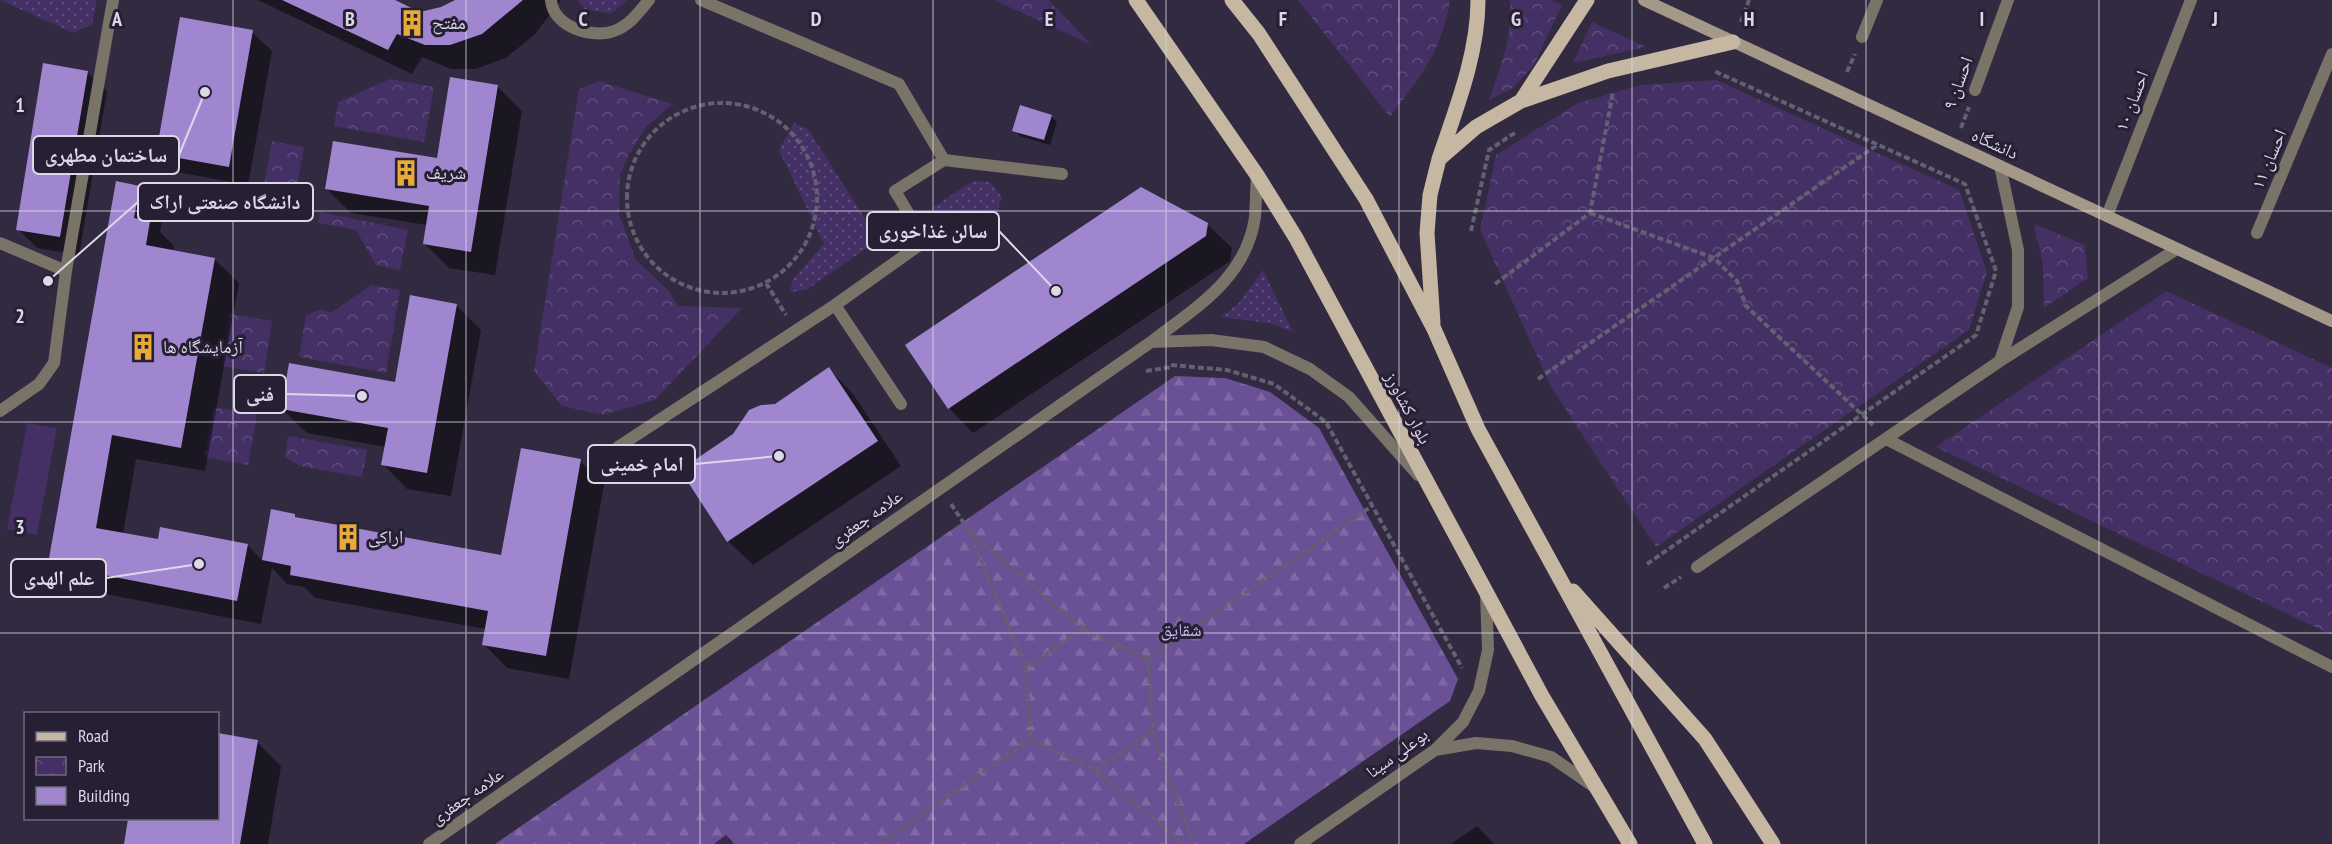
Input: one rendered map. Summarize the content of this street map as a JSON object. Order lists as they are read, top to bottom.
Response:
{
  "streets": {
    "main road": ["دانشگاه", "بلوار کشاورز"],
    "street": [
      "احسان ۹",
      "احسان ۱۰",
      "احسان ۱۱",
      "علامه جعفری",
      "بوعلی سینا"
    ]
  },
  "crossings": [
    ["احسان ۹", "دانشگاه"],
    ["احسان ۱۰", "دانشگاه"],
    ["بلوار کشاورز", "علامه جعفری"],
    ["بلوار کشاورز", "بوعلی سینا"]
  ],
  "parks": ["شقایق"],
  "places": {
    "building": [
      "مفتح",
      "شریف",
      "آزمایشگاه ها",
      "اراکی"
    ],
    "other": [
      "ساختمان مطهری",
      "دانشگاه صنعتی اراک",
      "سالن غذاخوری",
      "فنی",
      "امام خمینی",
      "علم الهدی"
    ]
  },
  "legend": ["Road", "Park", "Building"],
  "grid": {
    "columns": [
      "A",
      "B",
      "C",
      "D",
      "E",
      "F",
      "G",
      "H",
      "I",
      "J"
    ],
    "rows": ["1", "2", "3"]
  }
}
